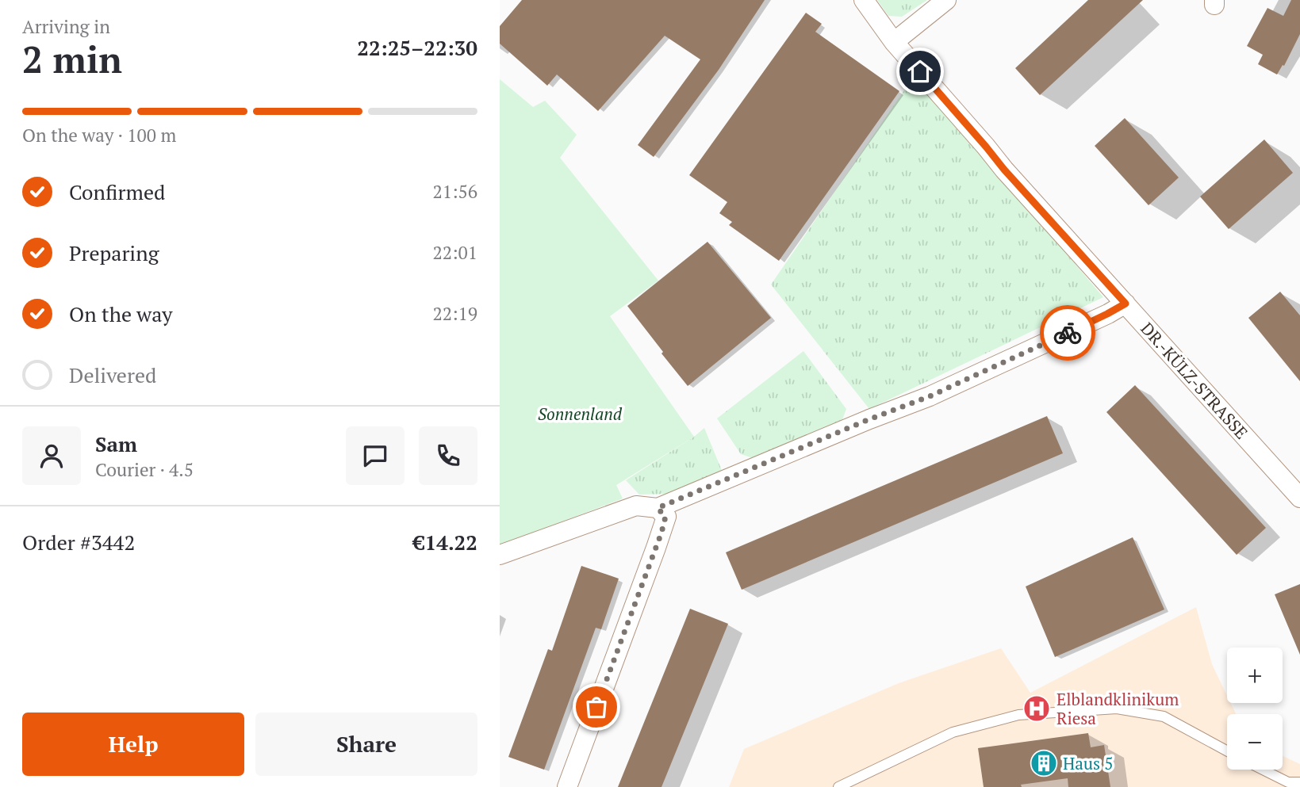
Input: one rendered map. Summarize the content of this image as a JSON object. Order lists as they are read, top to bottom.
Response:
{
  "streets": {
    "street": ["DR.-KÜLZ-STRASSE"]
  },
  "parks": ["Sonnenland"],
  "places": {
    "hospital": ["Elblandklinikum Riesa"],
    "building": ["Haus 5"]
  },
  "page": {
    "heading": ["2 min", "Arriving in", "22:25–22:30"],
    "panel": [
      "Sam",
      "Courier · 4.5",
      "Order #3442",
      "€14.22"
    ],
    "bar": "On the way · 100 m",
    "list": [
      ["Confirmed", "21:56"],
      ["Preparing", "22:01"],
      ["On the way", "22:19"],
      "Delivered"
    ],
    "map_buttons": ["+", "−"],
    "buttons": ["Help", "Share"]
  }
}
